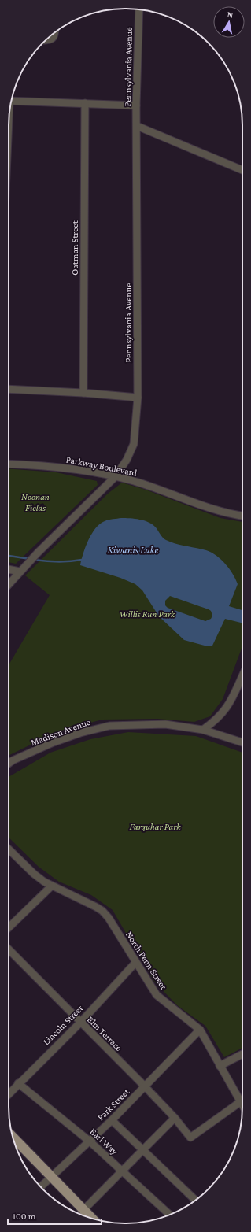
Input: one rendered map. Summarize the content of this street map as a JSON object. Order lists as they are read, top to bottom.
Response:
{
  "streets": {
    "street": [
      "Pennsylvania Avenue",
      "Oatman Street",
      "Parkway Boulevard",
      "Madison Avenue",
      "North Penn Street",
      "Lincoln Street",
      "Elm Terrace",
      "Park Street",
      "Earl Way"
    ]
  },
  "crossings": [
    ["Pennsylvania Avenue", "Parkway Boulevard"],
    ["North Penn Street", "Lincoln Street"],
    ["North Penn Street", "Elm Terrace"],
    ["North Penn Street", "Park Street"],
    ["Lincoln Street", "Elm Terrace"],
    ["Lincoln Street", "Earl Way"],
    ["Elm Terrace", "Park Street"],
    ["Park Street", "Earl Way"]
  ],
  "water": ["Kiwanis Lake"],
  "parks": ["Noonan Fields", "Willis Run Park", "Farquhar Park"],
  "scale_bar": "100 m",
  "north": "top"
}
